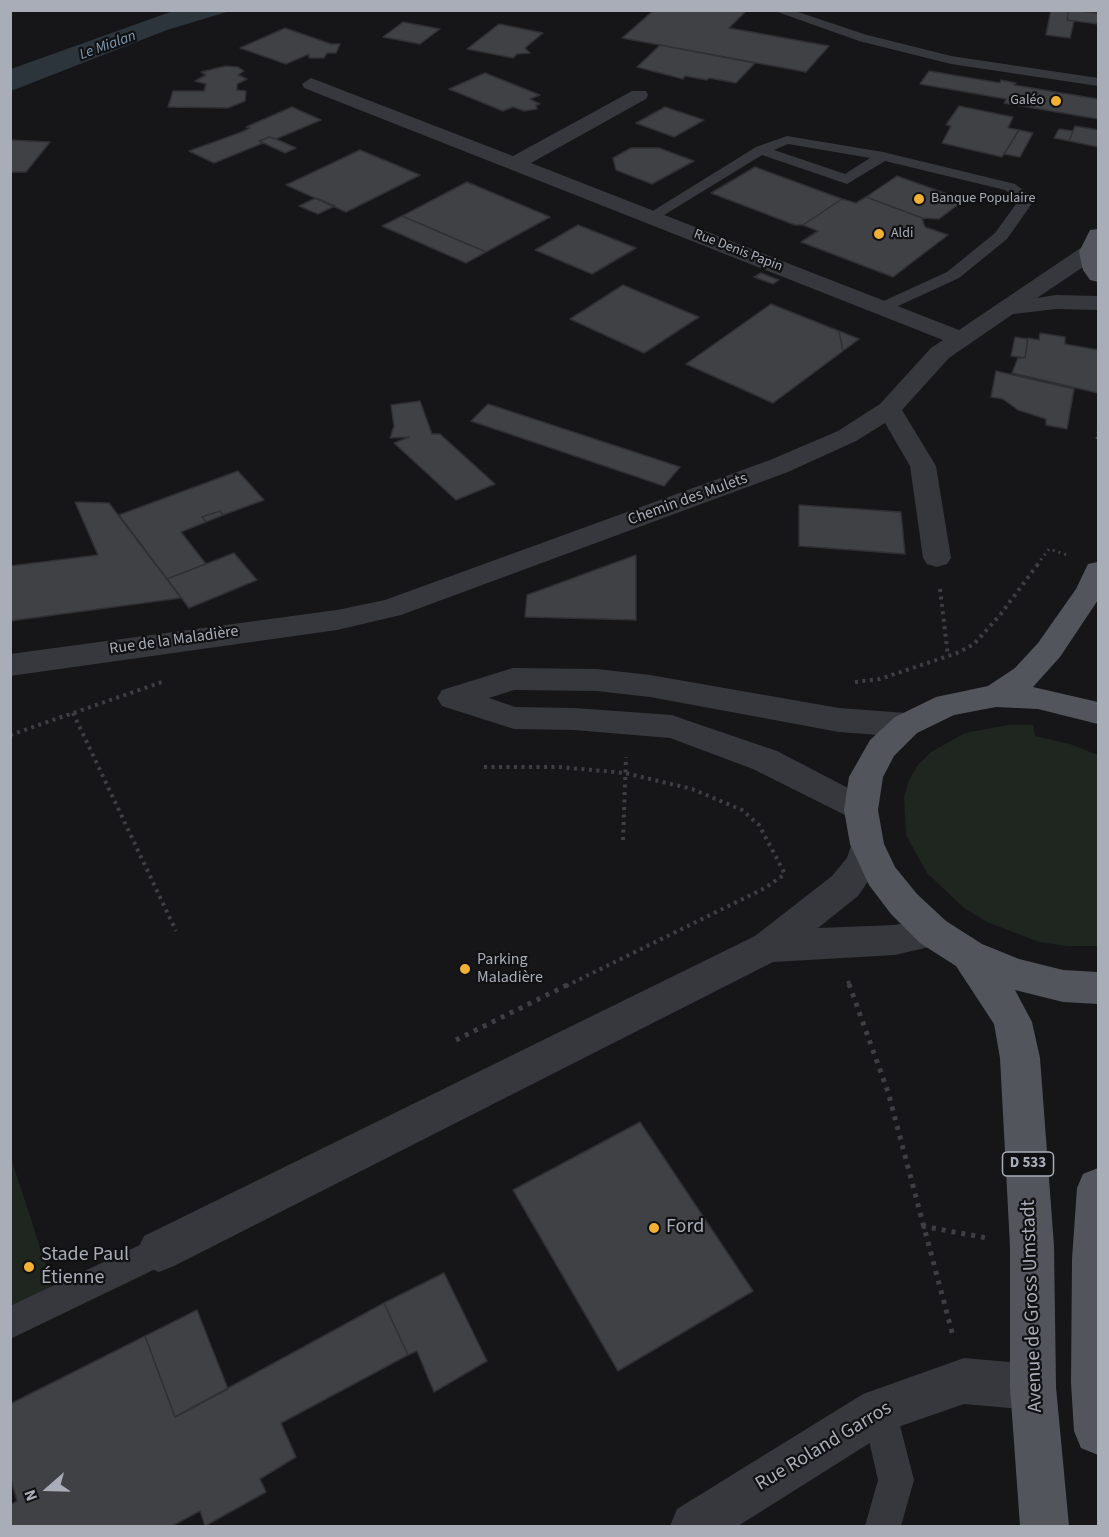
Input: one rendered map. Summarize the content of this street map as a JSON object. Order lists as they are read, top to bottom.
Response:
{
  "streets": {
    "main road": ["D 533", "Avenue de Gross Umstadt"],
    "street": [
      "Rue Denis Papin",
      "Chemin des Mulets",
      "Rue de la Maladière",
      "Rue Roland Garros"
    ]
  },
  "crossings": [
    ["Rue Denis Papin", "Chemin des Mulets"],
    ["Chemin des Mulets", "Rue de la Maladière"],
    ["Avenue de Gross Umstadt", "Rue Roland Garros"]
  ],
  "water": ["Le Mialan"],
  "places": [
    "Galéo",
    "Banque Populaire",
    "Aldi",
    "Parking Maladière",
    "Ford",
    "Stade Paul Étienne"
  ],
  "north": "left"
}
